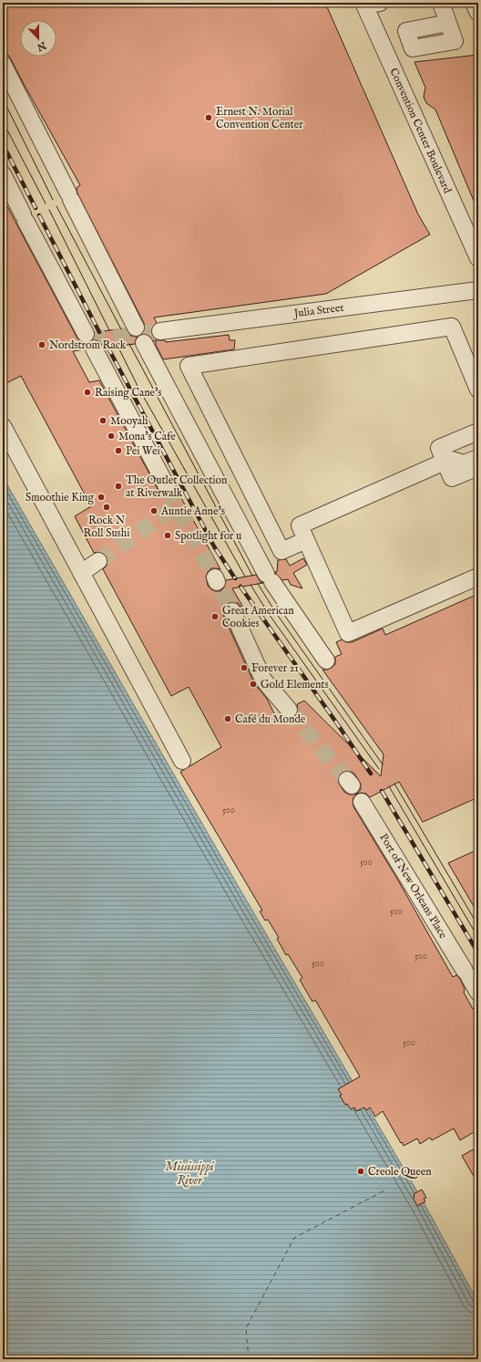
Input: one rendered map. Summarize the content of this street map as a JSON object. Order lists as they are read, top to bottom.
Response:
{
  "streets": {
    "street": ["Convention Center Boulevard", "Julia Street", "Port of New Orleans Place"]
  },
  "water": ["Mississippi River"],
  "places": [
    "Ernest N. Morial Convention Center",
    "Nordstrom Rack",
    "Raising Cane's",
    "Mooyah",
    "Mona's Cafe",
    "Pei Wei",
    "The Outlet Collection at Riverwalk",
    "Smoothie King",
    "Rock N Roll Sushi",
    "Auntie Anne's",
    "Spotlight for u",
    "Great American Cookies",
    "Forever 21",
    "Gold Elements",
    "Café du Monde",
    "Creole Queen"
  ],
  "house_numbers": [
    "500",
    "500",
    "500",
    "500",
    "500",
    "500"
  ],
  "north": "bottom"
}
